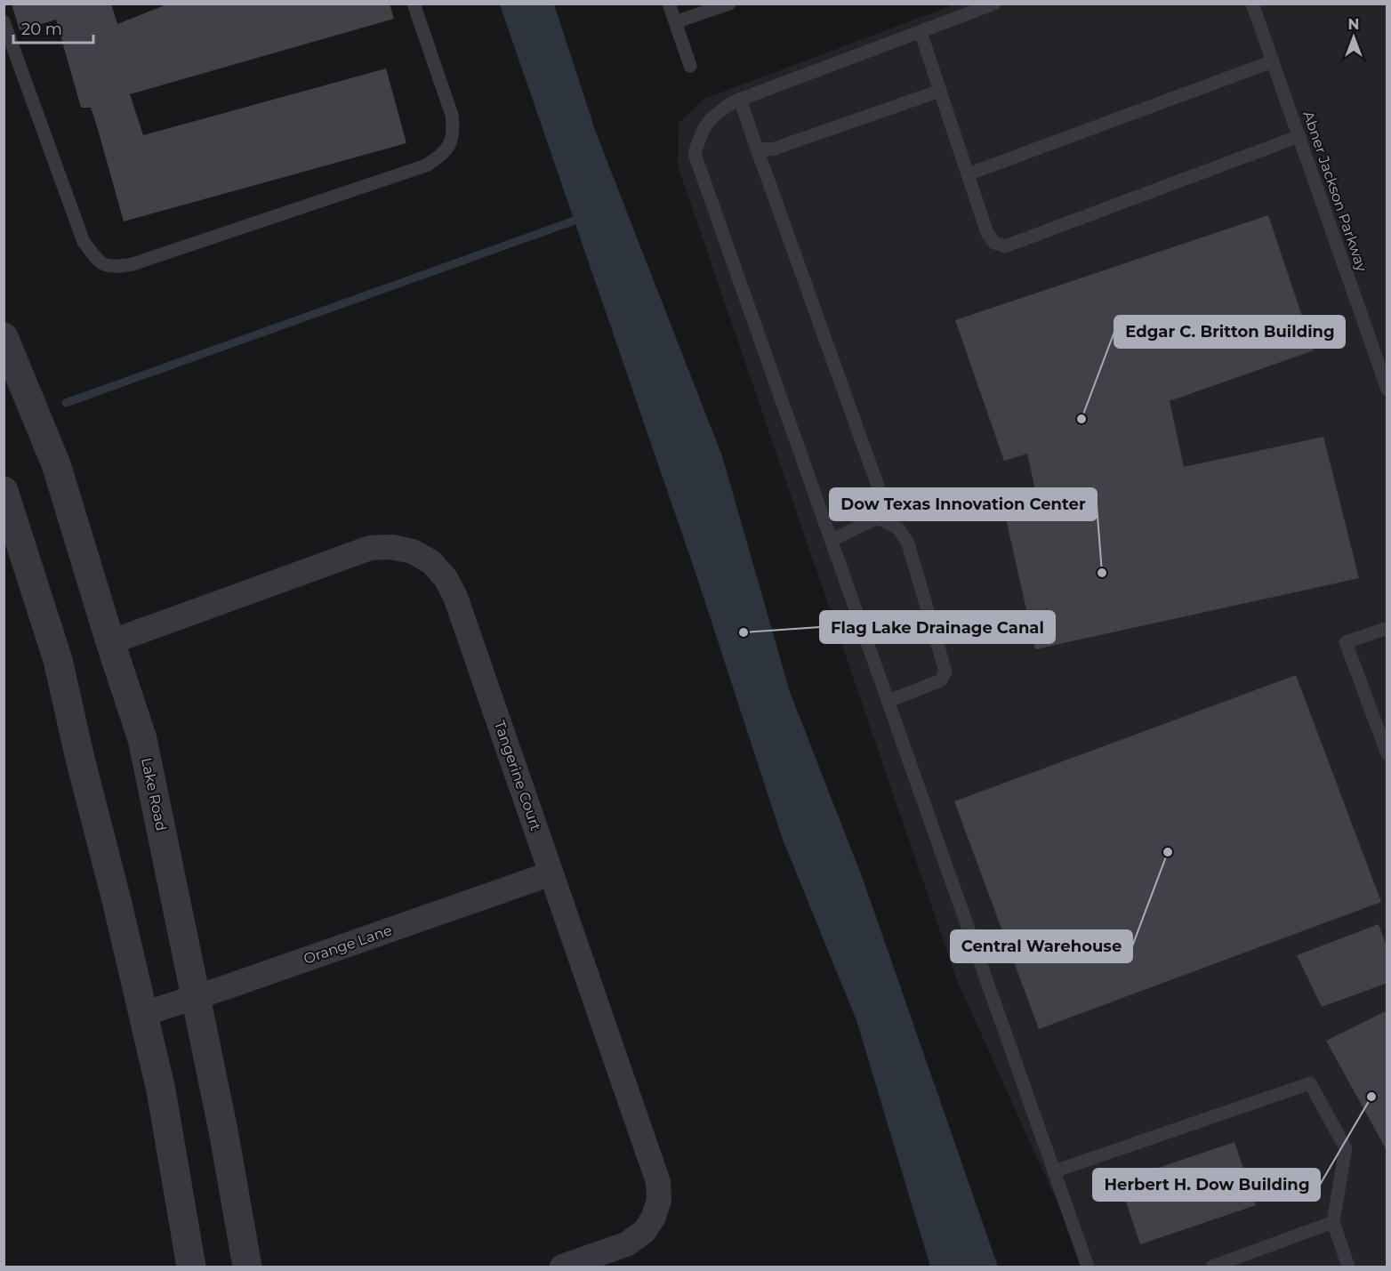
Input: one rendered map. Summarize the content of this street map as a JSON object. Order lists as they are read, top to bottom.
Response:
{
  "streets": {
    "street": ["Tangerine Court", "Lake Road", "Orange Lane"],
    "lane": ["Abner Jackson Parkway"]
  },
  "crossings": [
    ["Tangerine Court", "Lake Road"],
    ["Tangerine Court", "Orange Lane"],
    ["Lake Road", "Orange Lane"]
  ],
  "places": [
    "Edgar C. Britton Building",
    "Dow Texas Innovation Center",
    "Flag Lake Drainage Canal",
    "Central Warehouse",
    "Herbert H. Dow Building"
  ],
  "scale_bar": "20 m",
  "north": "top"
}
